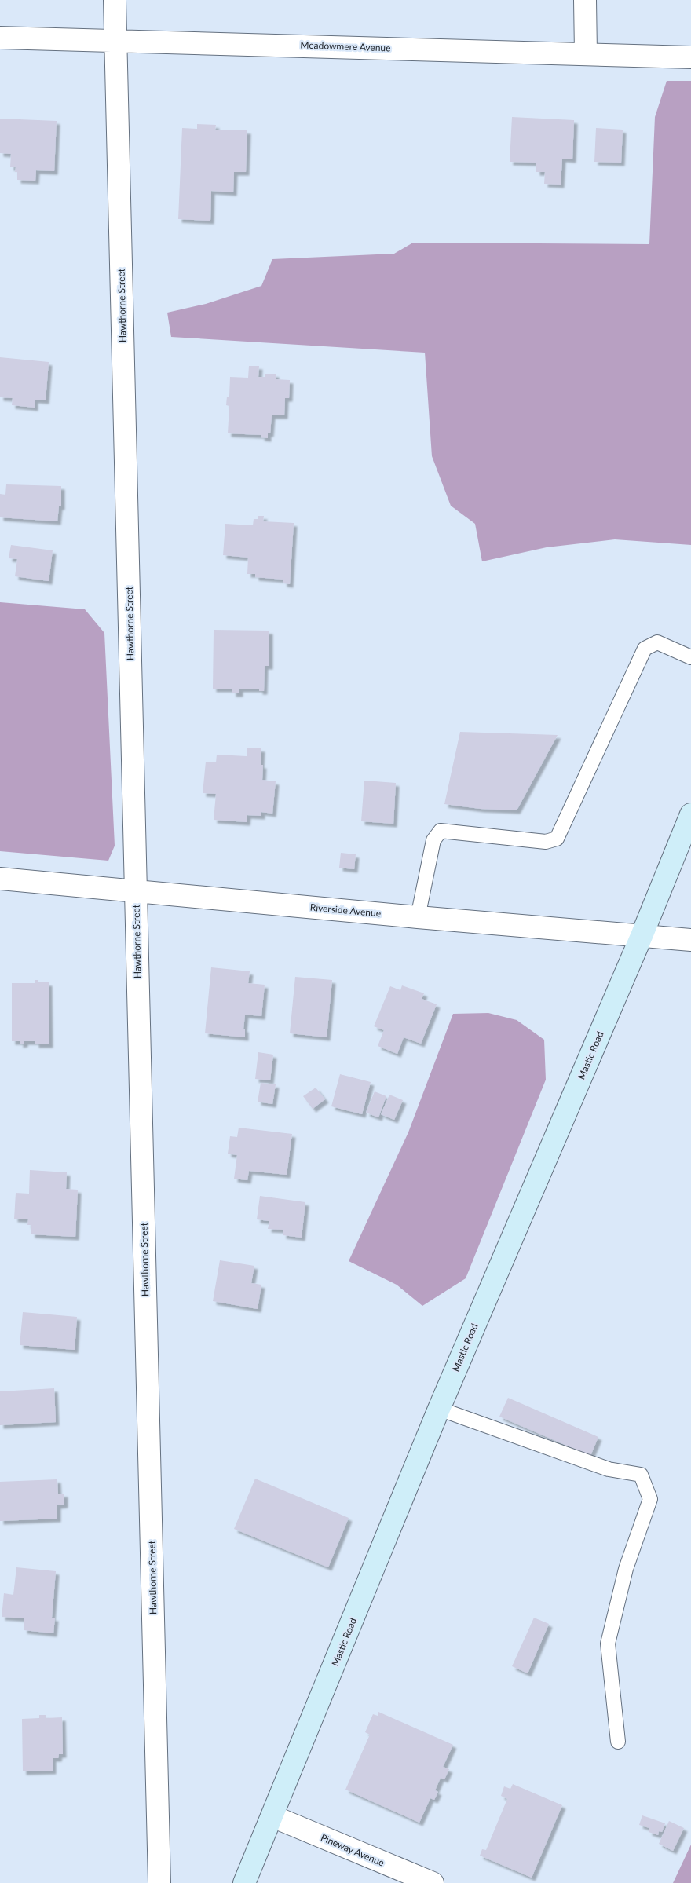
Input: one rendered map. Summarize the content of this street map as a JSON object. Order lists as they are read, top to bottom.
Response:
{
  "streets": {
    "main road": ["Mastic Road"],
    "street": [
      "Meadowmere Avenue",
      "Hawthorne Street",
      "Riverside Avenue",
      "Pineway Avenue"
    ]
  },
  "crossings": [
    ["Meadowmere Avenue", "Hawthorne Street"],
    ["Hawthorne Street", "Riverside Avenue"],
    ["Riverside Avenue", "Mastic Road"],
    ["Mastic Road", "Pineway Avenue"]
  ]
}
